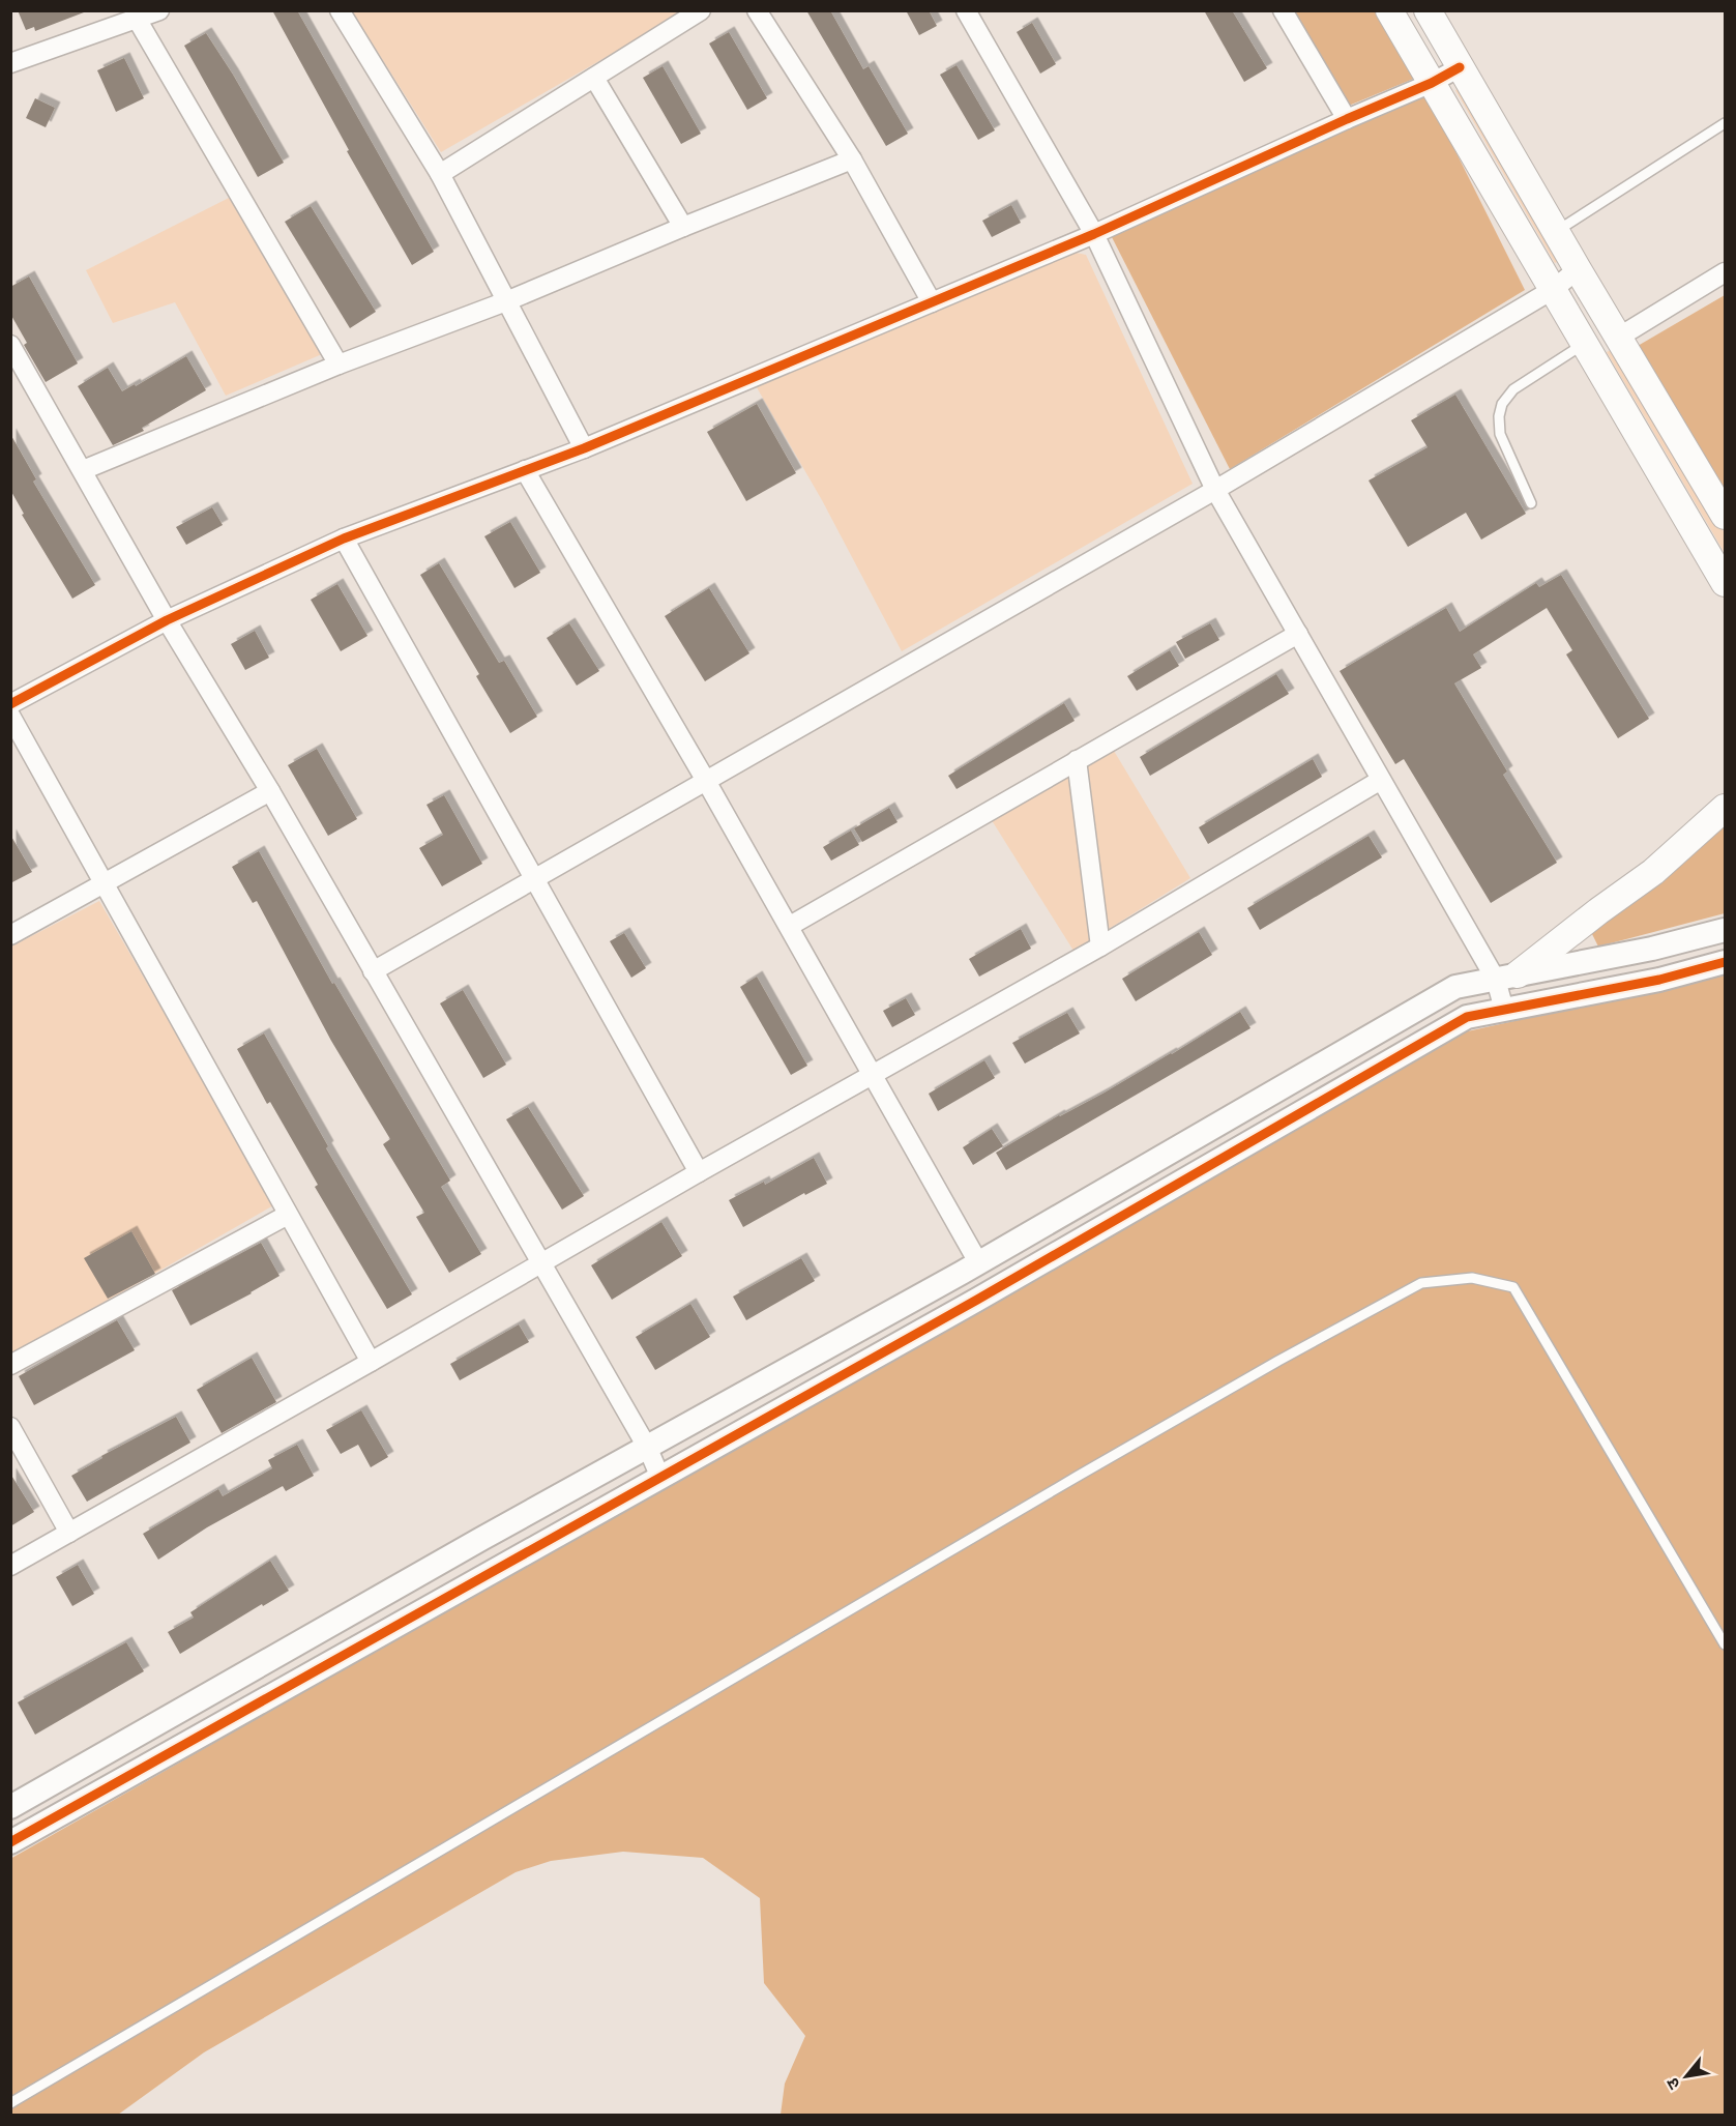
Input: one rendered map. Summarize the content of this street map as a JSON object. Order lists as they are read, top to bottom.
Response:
{
  "north": "bottom left"
}
